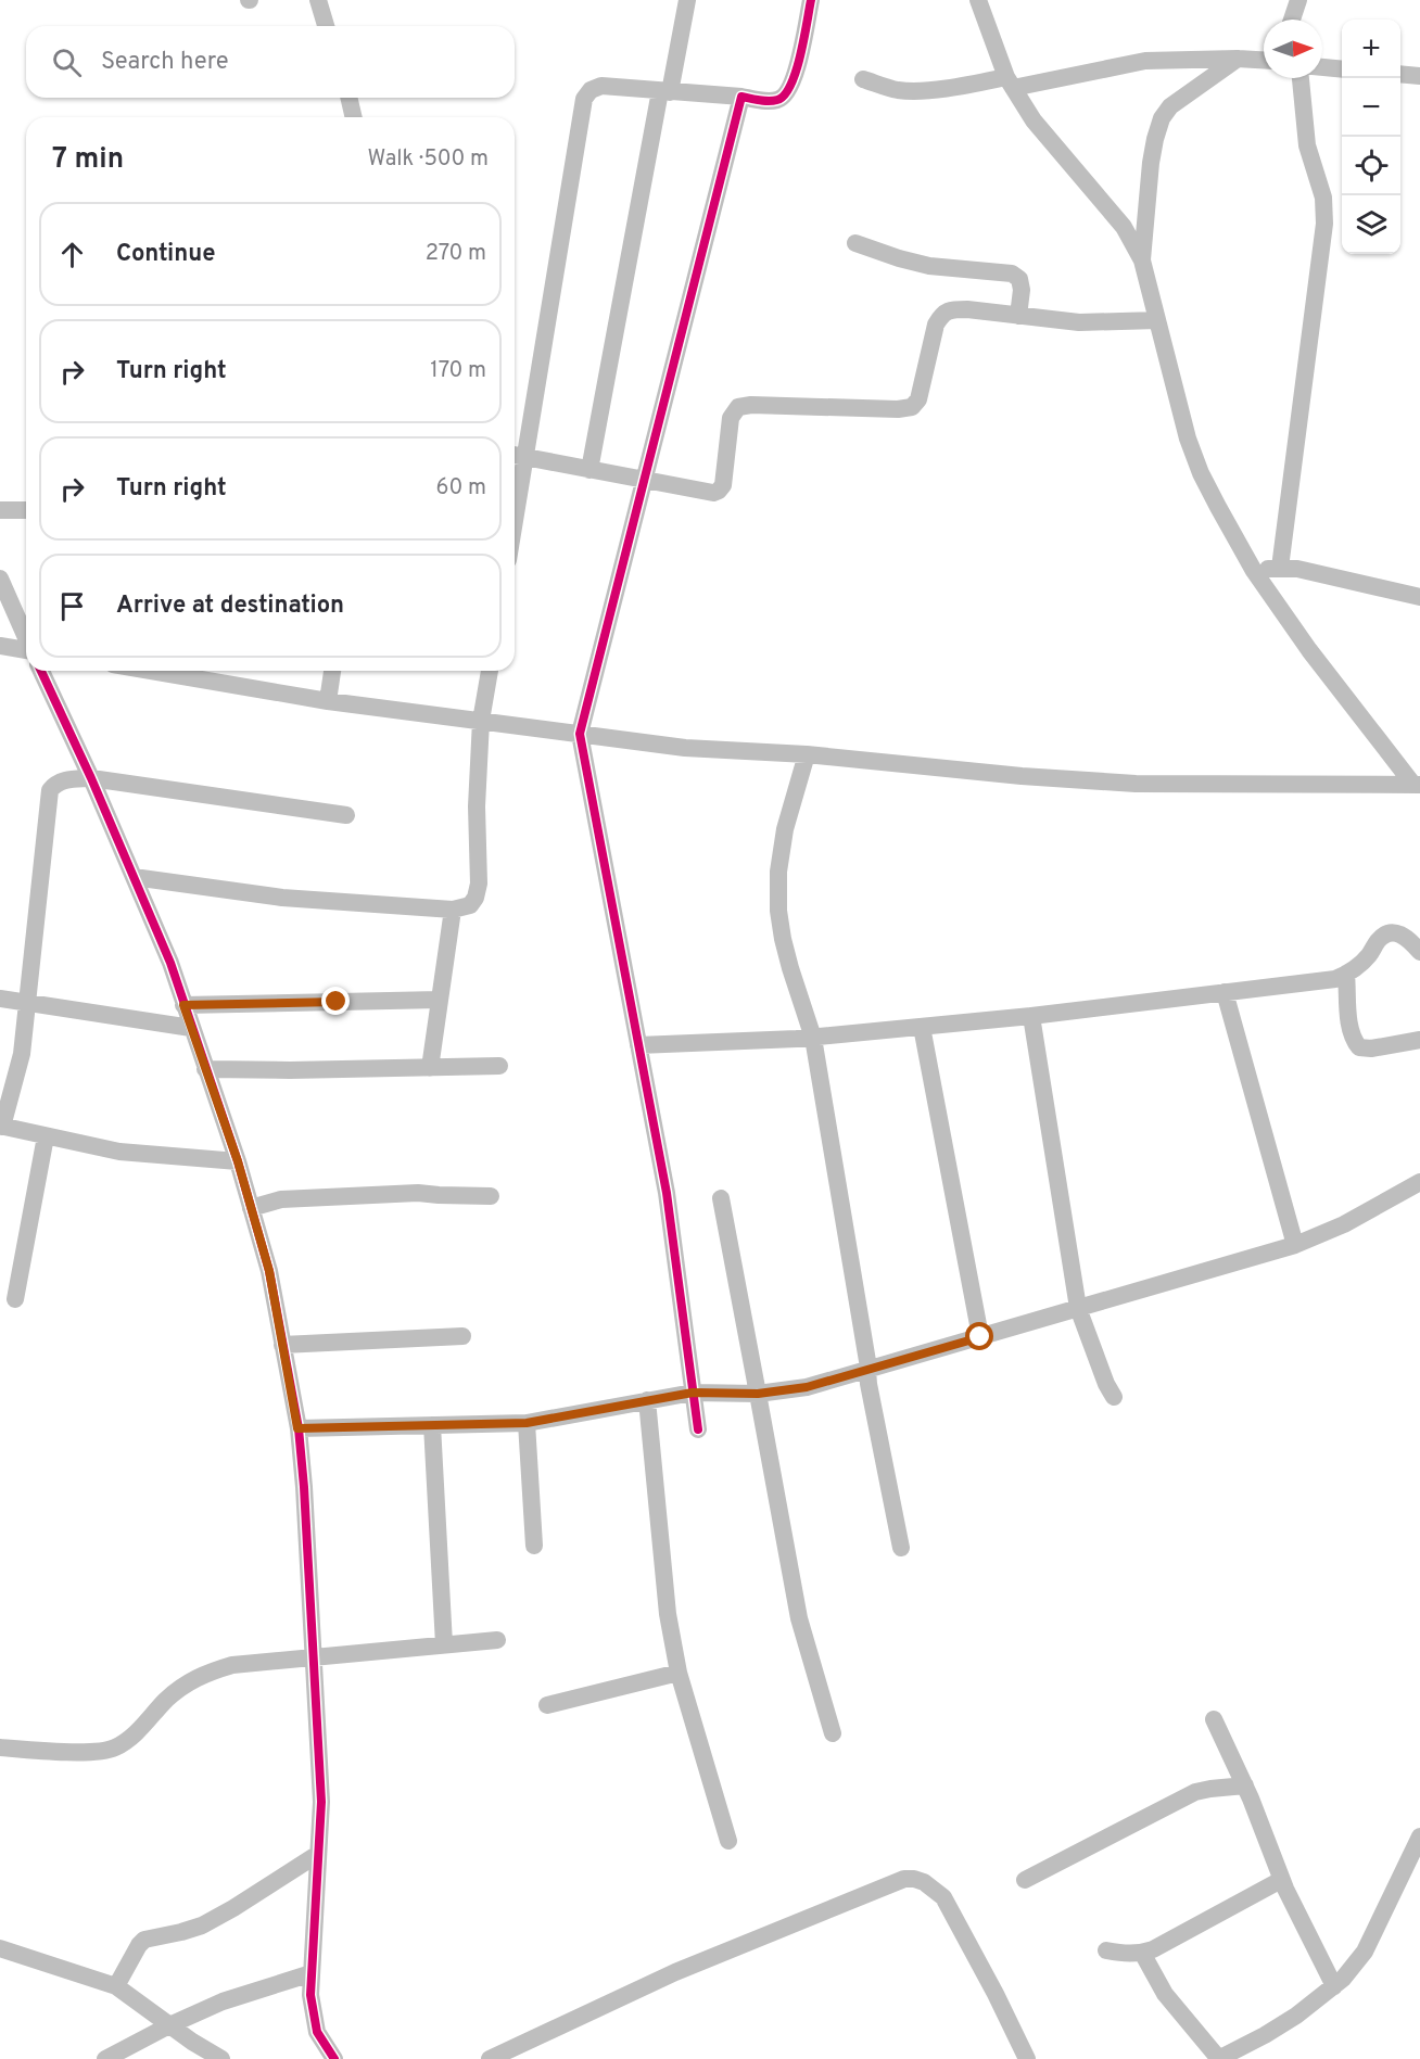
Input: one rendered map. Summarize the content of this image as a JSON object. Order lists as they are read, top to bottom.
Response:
{
  "north": "right",
  "page": {
    "map_buttons": ["+", "−"],
    "search": "Search here",
    "heading": ["7 min", "Walk · 500 m"],
    "list": [
      ["Continue", "270 m"],
      ["Turn right", "170 m"],
      ["Turn right", "60 m"],
      "Arrive at destination"
    ]
  }
}
